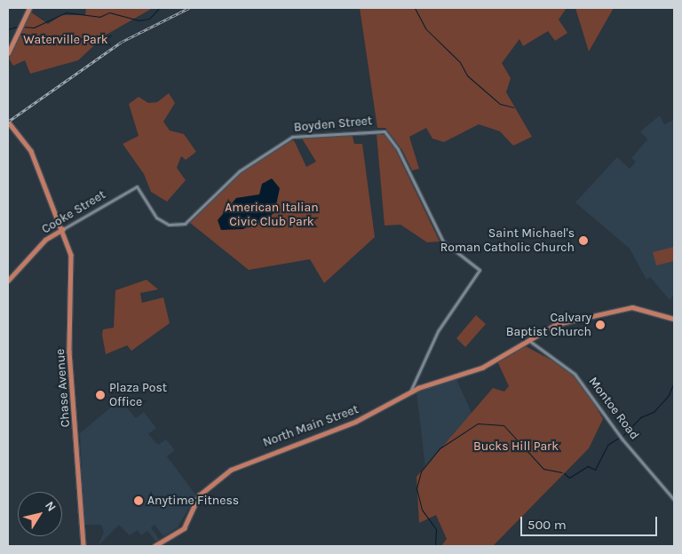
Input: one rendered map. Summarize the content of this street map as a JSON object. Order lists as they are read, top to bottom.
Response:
{
  "streets": {
    "main road": ["Cooke Street", "Chase Avenue", "North Main Street"],
    "street": ["Boyden Street", "Montoe Road"]
  },
  "crossings": [
    ["Boyden Street", "Cooke Street"],
    ["Boyden Street", "North Main Street"],
    ["Cooke Street", "Chase Avenue"],
    ["Montoe Road", "North Main Street"]
  ],
  "parks": ["Waterville Park", "American Italian Civic Club Park", "Bucks Hill Park"],
  "places": [
    "Saint Michael's Roman Catholic Church",
    "Calvary Baptist Church",
    "Plaza Post Office",
    "Anytime Fitness"
  ],
  "scale_bar": "500 m",
  "north": "top right"
}
